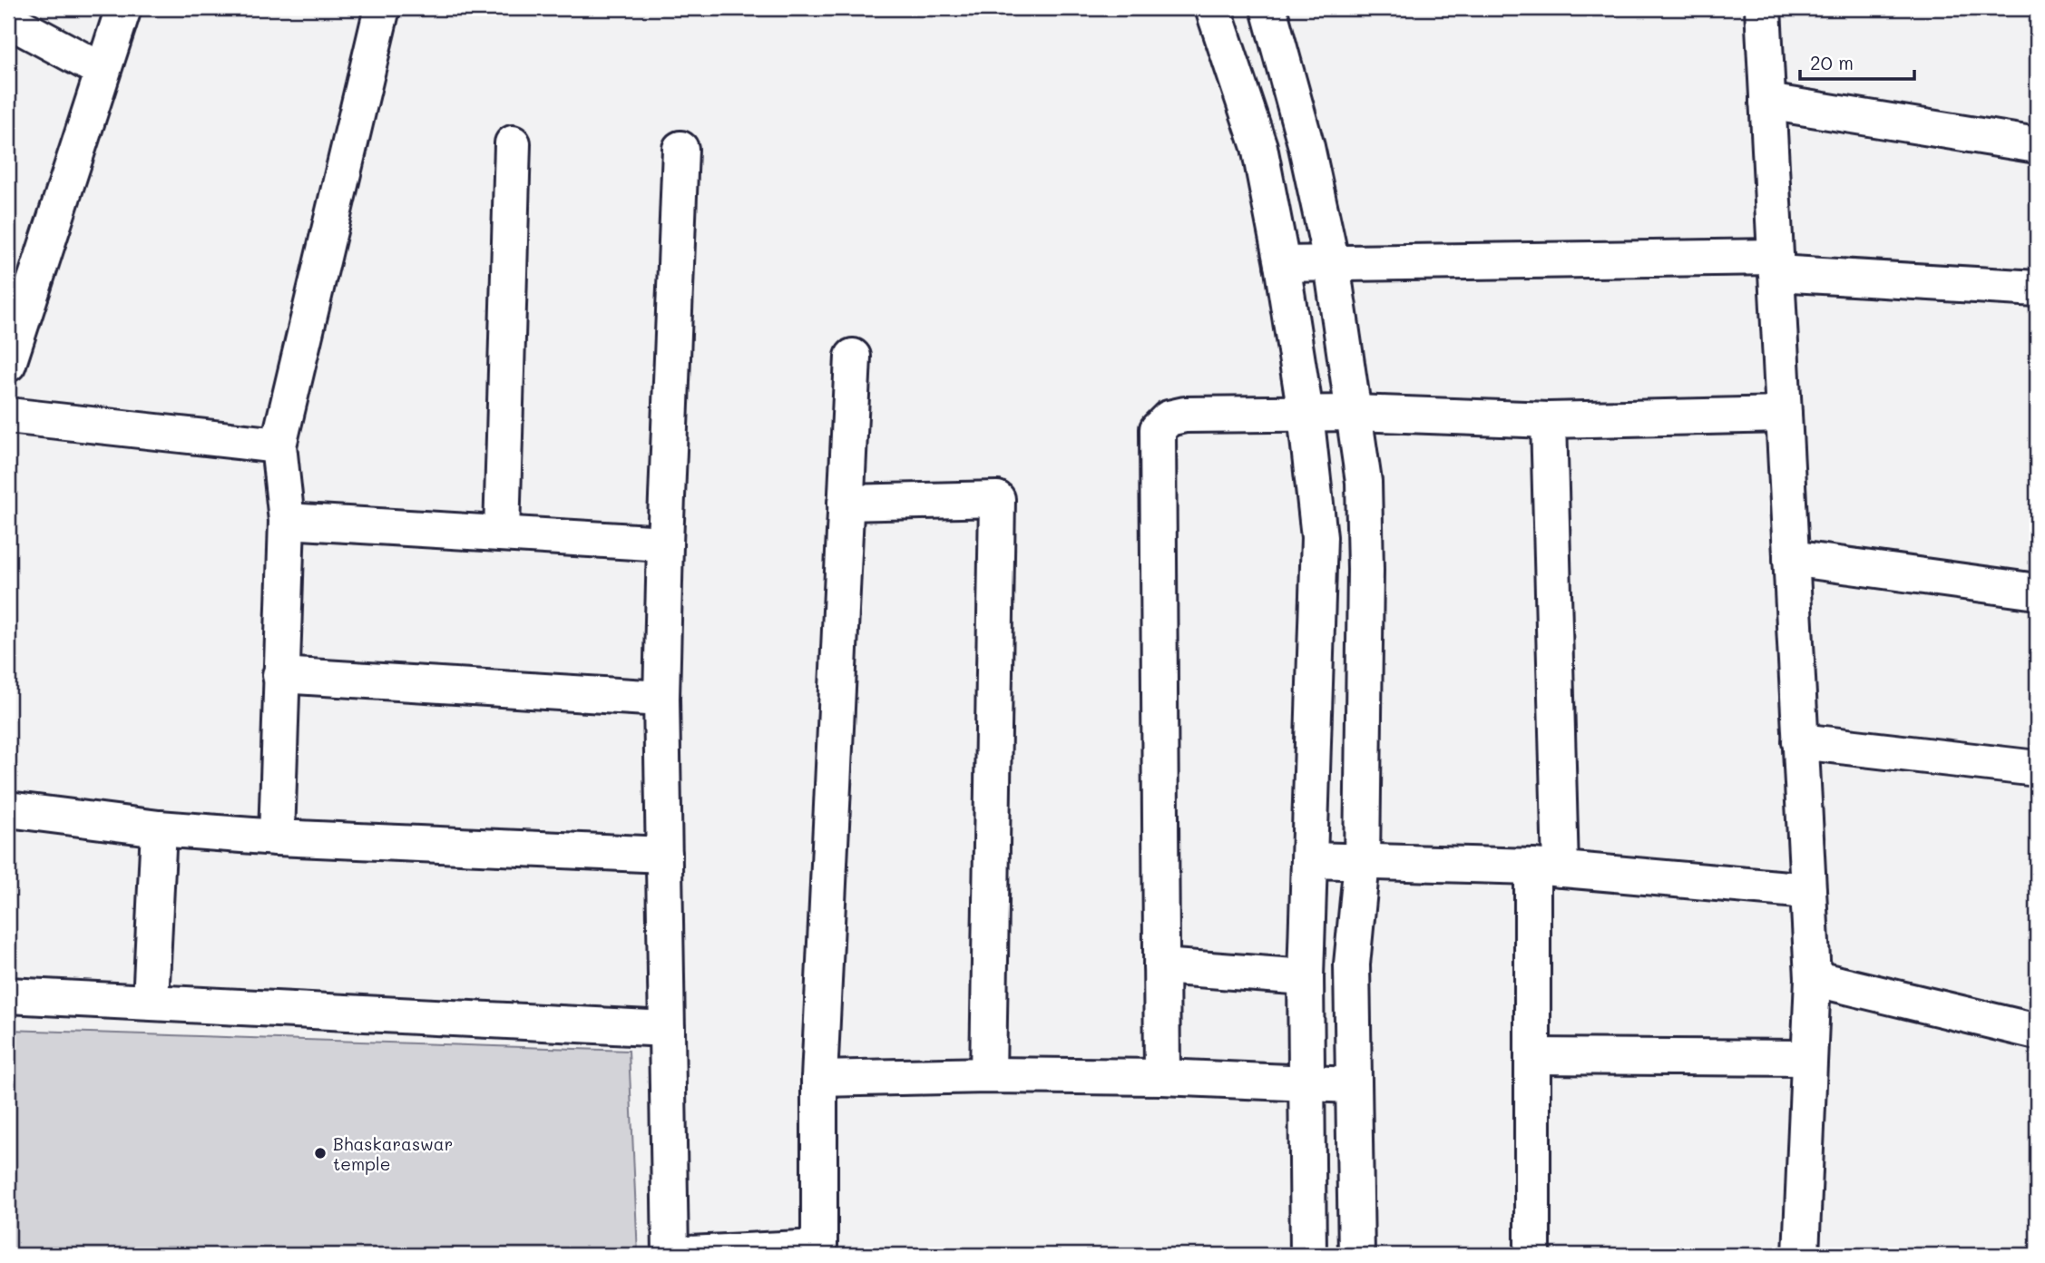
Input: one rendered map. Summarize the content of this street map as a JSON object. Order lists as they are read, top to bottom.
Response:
{
  "places": ["Bhaskaraswar temple"],
  "scale_bar": "20 m"
}
